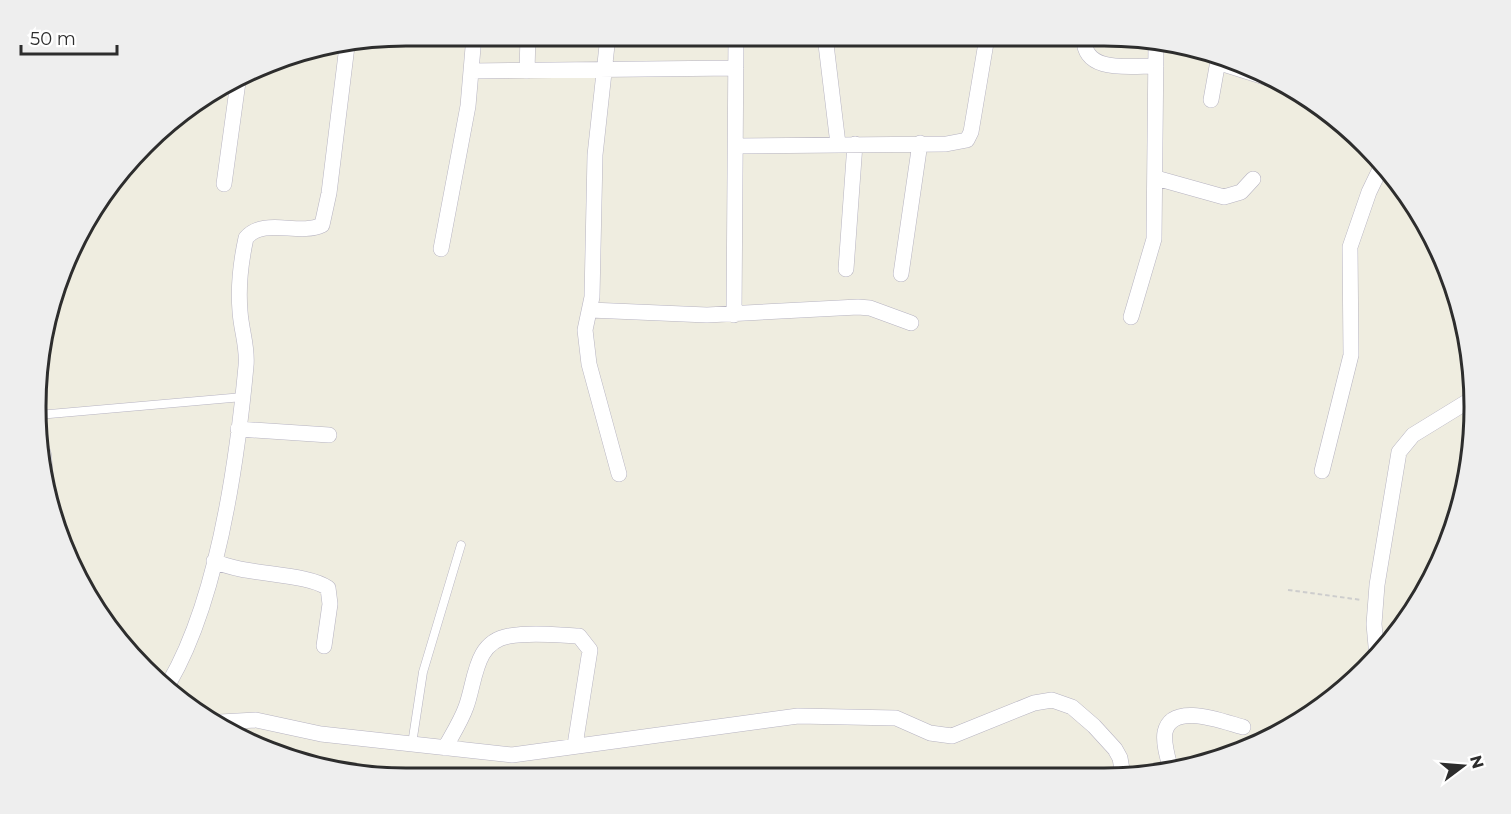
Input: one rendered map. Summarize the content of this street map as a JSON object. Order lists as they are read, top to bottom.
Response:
{
  "scale_bar": "50 m",
  "north": "right"
}
